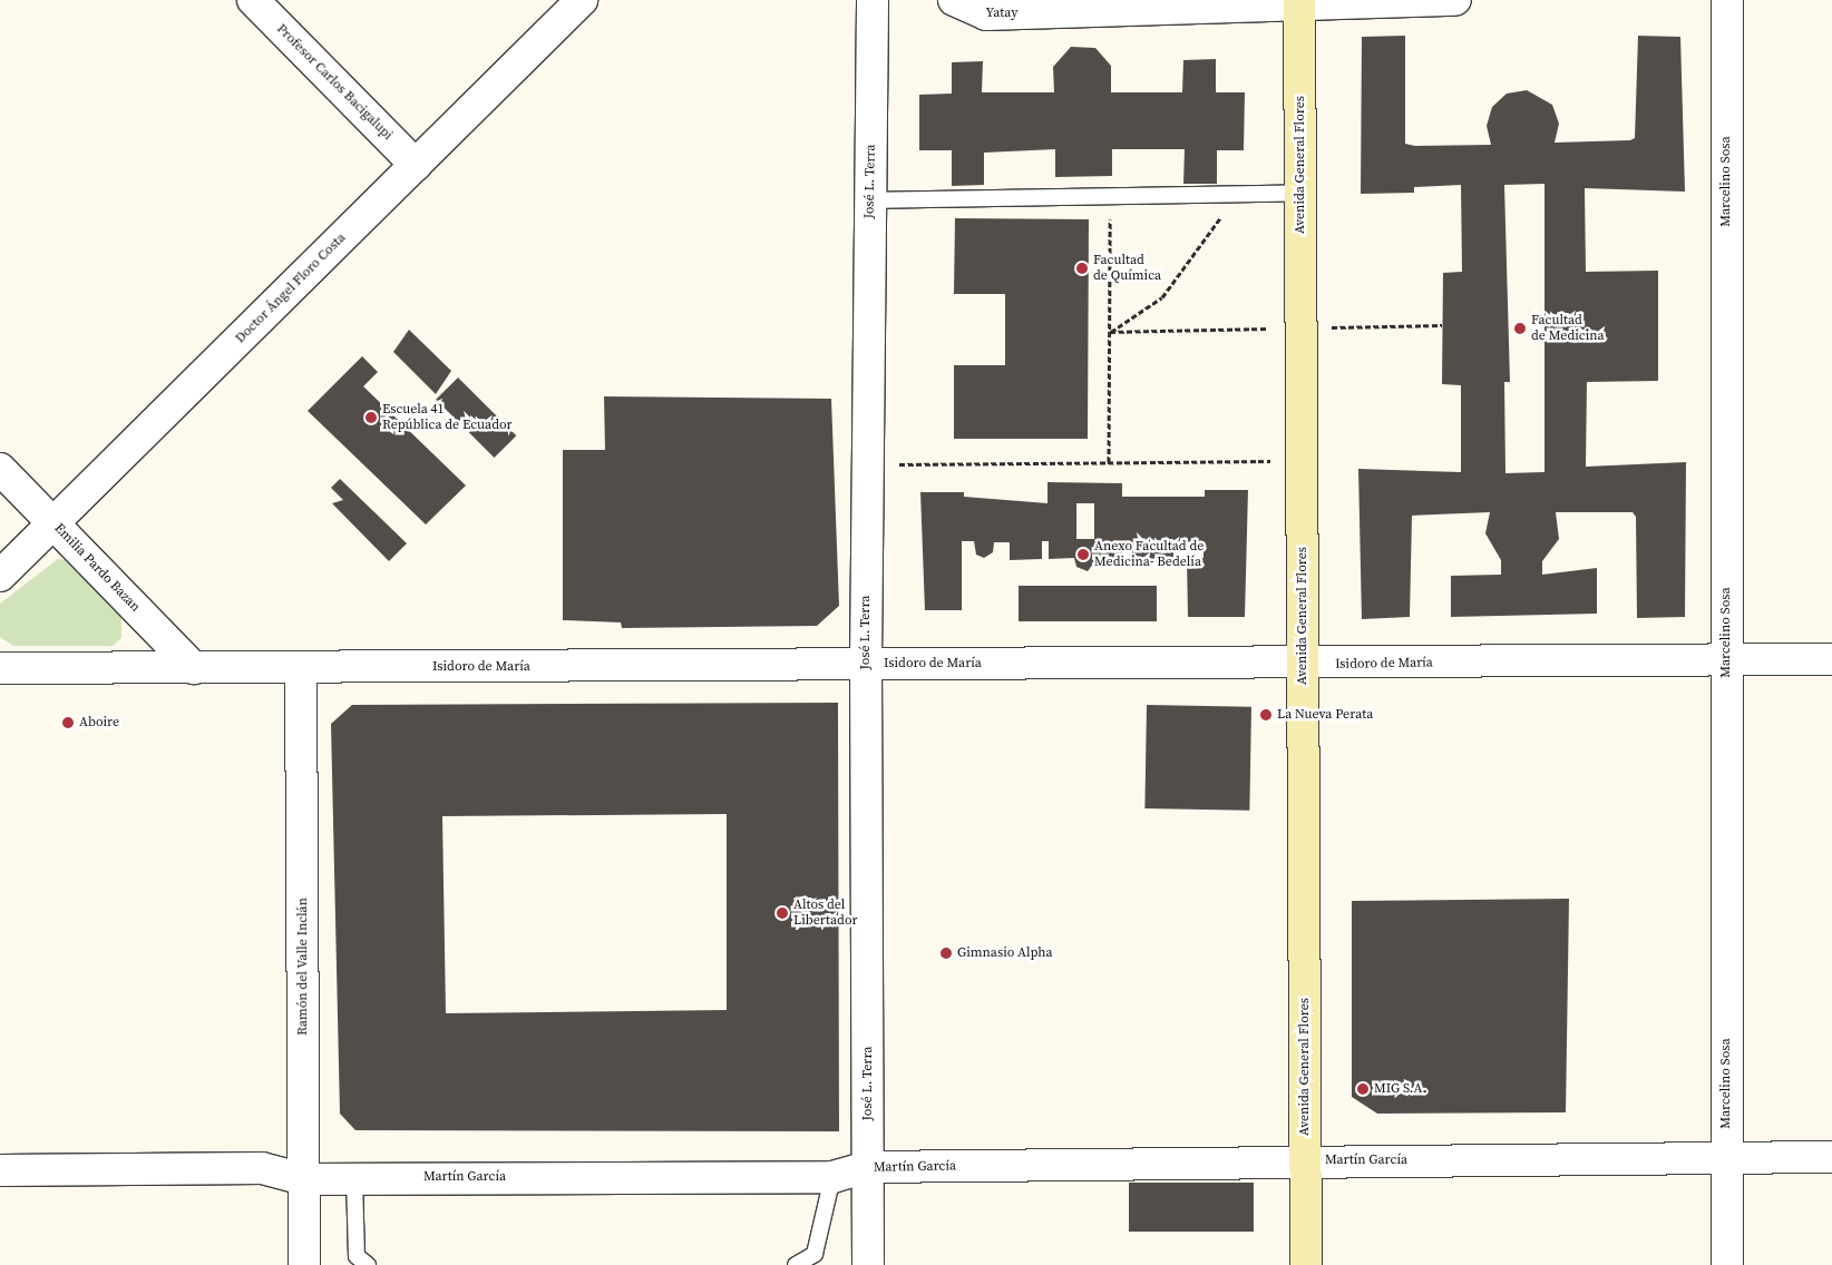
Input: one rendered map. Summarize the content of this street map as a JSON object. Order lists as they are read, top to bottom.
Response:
{
  "streets": {
    "main road": ["Avenida General Flores"],
    "street": [
      "Yatay",
      "Profesor Carlos Bacigalupi",
      "José L. Terra",
      "Marcelino Sosa",
      "Doctor Ángel Floro Costa",
      "Emilia Pardo Bazan",
      "Isidoro de María",
      "Ramón del Valle Inclán",
      "Martín García"
    ]
  },
  "crossings": [
    ["Yatay", "Avenida General Flores"],
    ["Profesor Carlos Bacigalupi", "Doctor Ángel Floro Costa"],
    ["Avenida General Flores", "Isidoro de María"],
    ["Avenida General Flores", "Martín García"],
    ["José L. Terra", "Isidoro de María"],
    ["José L. Terra", "Martín García"],
    ["Marcelino Sosa", "Isidoro de María"],
    ["Marcelino Sosa", "Martín García"],
    ["Doctor Ángel Floro Costa", "Emilia Pardo Bazan"],
    ["Emilia Pardo Bazan", "Isidoro de María"],
    ["Isidoro de María", "Ramón del Valle Inclán"],
    ["Ramón del Valle Inclán", "Martín García"]
  ],
  "places": [
    "Facultad de Química",
    "Facultad de Medicina",
    "Escuela 41 República de Ecuador",
    "Anexo Facultad de Medicina- Bedelía",
    "La Nueva Perata",
    "Aboire",
    "Altos del Libertador",
    "Gimnasio Alpha",
    "MIG S.A."
  ]
}
